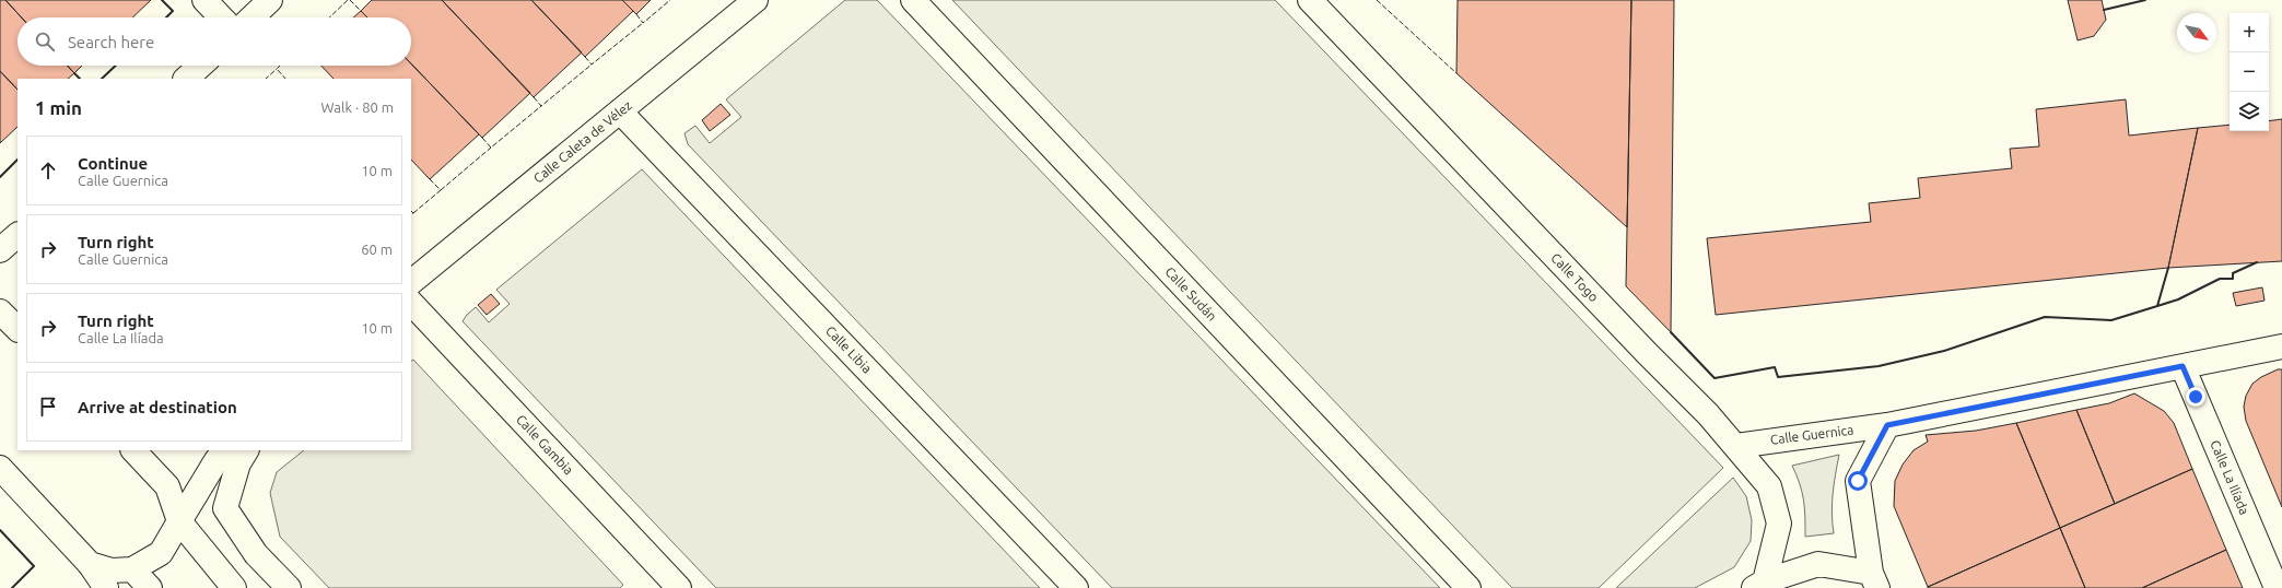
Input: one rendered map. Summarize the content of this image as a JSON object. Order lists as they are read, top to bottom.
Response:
{
  "streets": {
    "street": [
      "Calle Caleta de Vélez",
      "Calle Togo",
      "Calle Sudán",
      "Calle Libia",
      "Calle Guernica",
      "Calle Gambia",
      "Calle La Ilíada"
    ]
  },
  "crossings": [
    ["Calle Caleta de Vélez", "Calle Libia"],
    ["Calle Togo", "Calle Guernica"],
    ["Calle Guernica", "Calle La Ilíada"]
  ],
  "north": "bottom right",
  "page": {
    "map_buttons": ["+", "−"],
    "search": "Search here",
    "heading": ["1 min", "Walk · 80 m"],
    "list": [
      ["Continue", "Calle Guernica", "10 m"],
      ["Turn right", "Calle Guernica", "60 m"],
      ["Turn right", "Calle La Ilíada", "10 m"],
      "Arrive at destination"
    ]
  }
}
